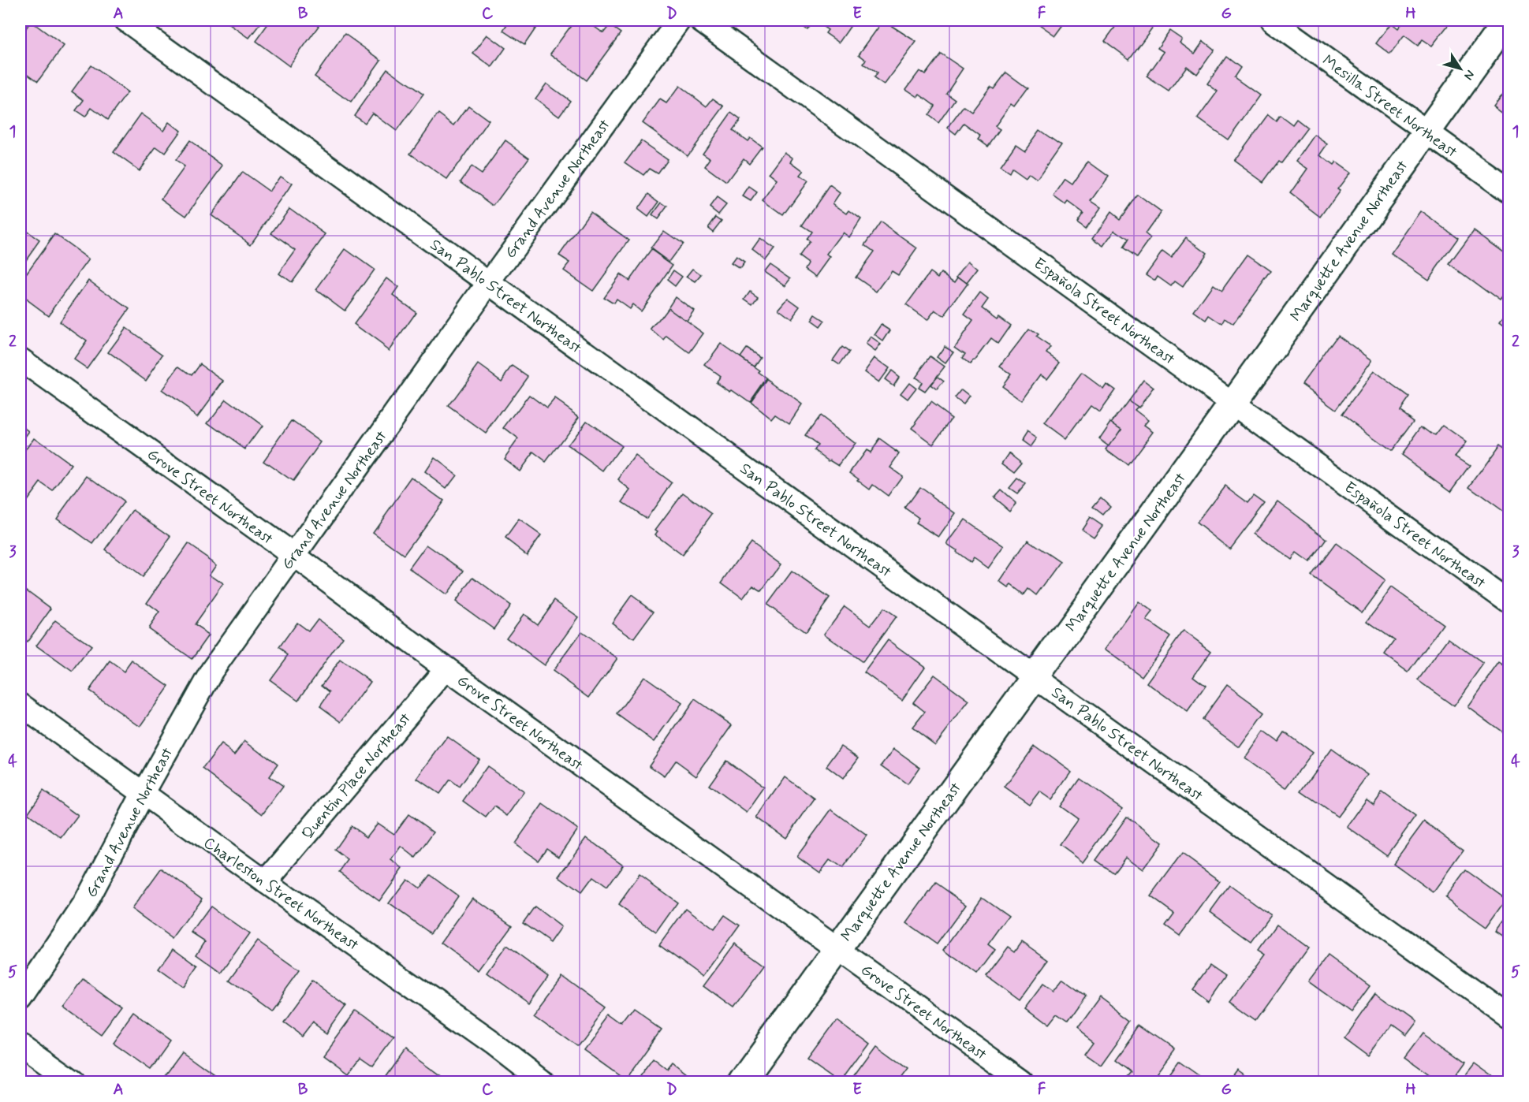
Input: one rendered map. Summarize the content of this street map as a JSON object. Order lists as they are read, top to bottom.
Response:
{
  "streets": {
    "street": [
      "Mesilla Street Northeast",
      "Grand Avenue Northeast",
      "Marquette Avenue Northeast",
      "San Pablo Street Northeast",
      "Española Street Northeast",
      "Grove Street Northeast",
      "Quentin Place Northeast",
      "Charleston Street Northeast"
    ]
  },
  "crossings": [
    ["Mesilla Street Northeast", "Marquette Avenue Northeast"],
    ["Grand Avenue Northeast", "San Pablo Street Northeast"],
    ["Grand Avenue Northeast", "Grove Street Northeast"],
    ["Grand Avenue Northeast", "Charleston Street Northeast"],
    ["Marquette Avenue Northeast", "San Pablo Street Northeast"],
    ["Marquette Avenue Northeast", "Española Street Northeast"],
    ["Marquette Avenue Northeast", "Grove Street Northeast"],
    ["Grove Street Northeast", "Quentin Place Northeast"],
    ["Quentin Place Northeast", "Charleston Street Northeast"]
  ],
  "north": "bottom right",
  "grid": {
    "columns": [
      "A",
      "B",
      "C",
      "D",
      "E",
      "F",
      "G",
      "H"
    ],
    "rows": [
      "1",
      "2",
      "3",
      "4",
      "5"
    ]
  }
}
